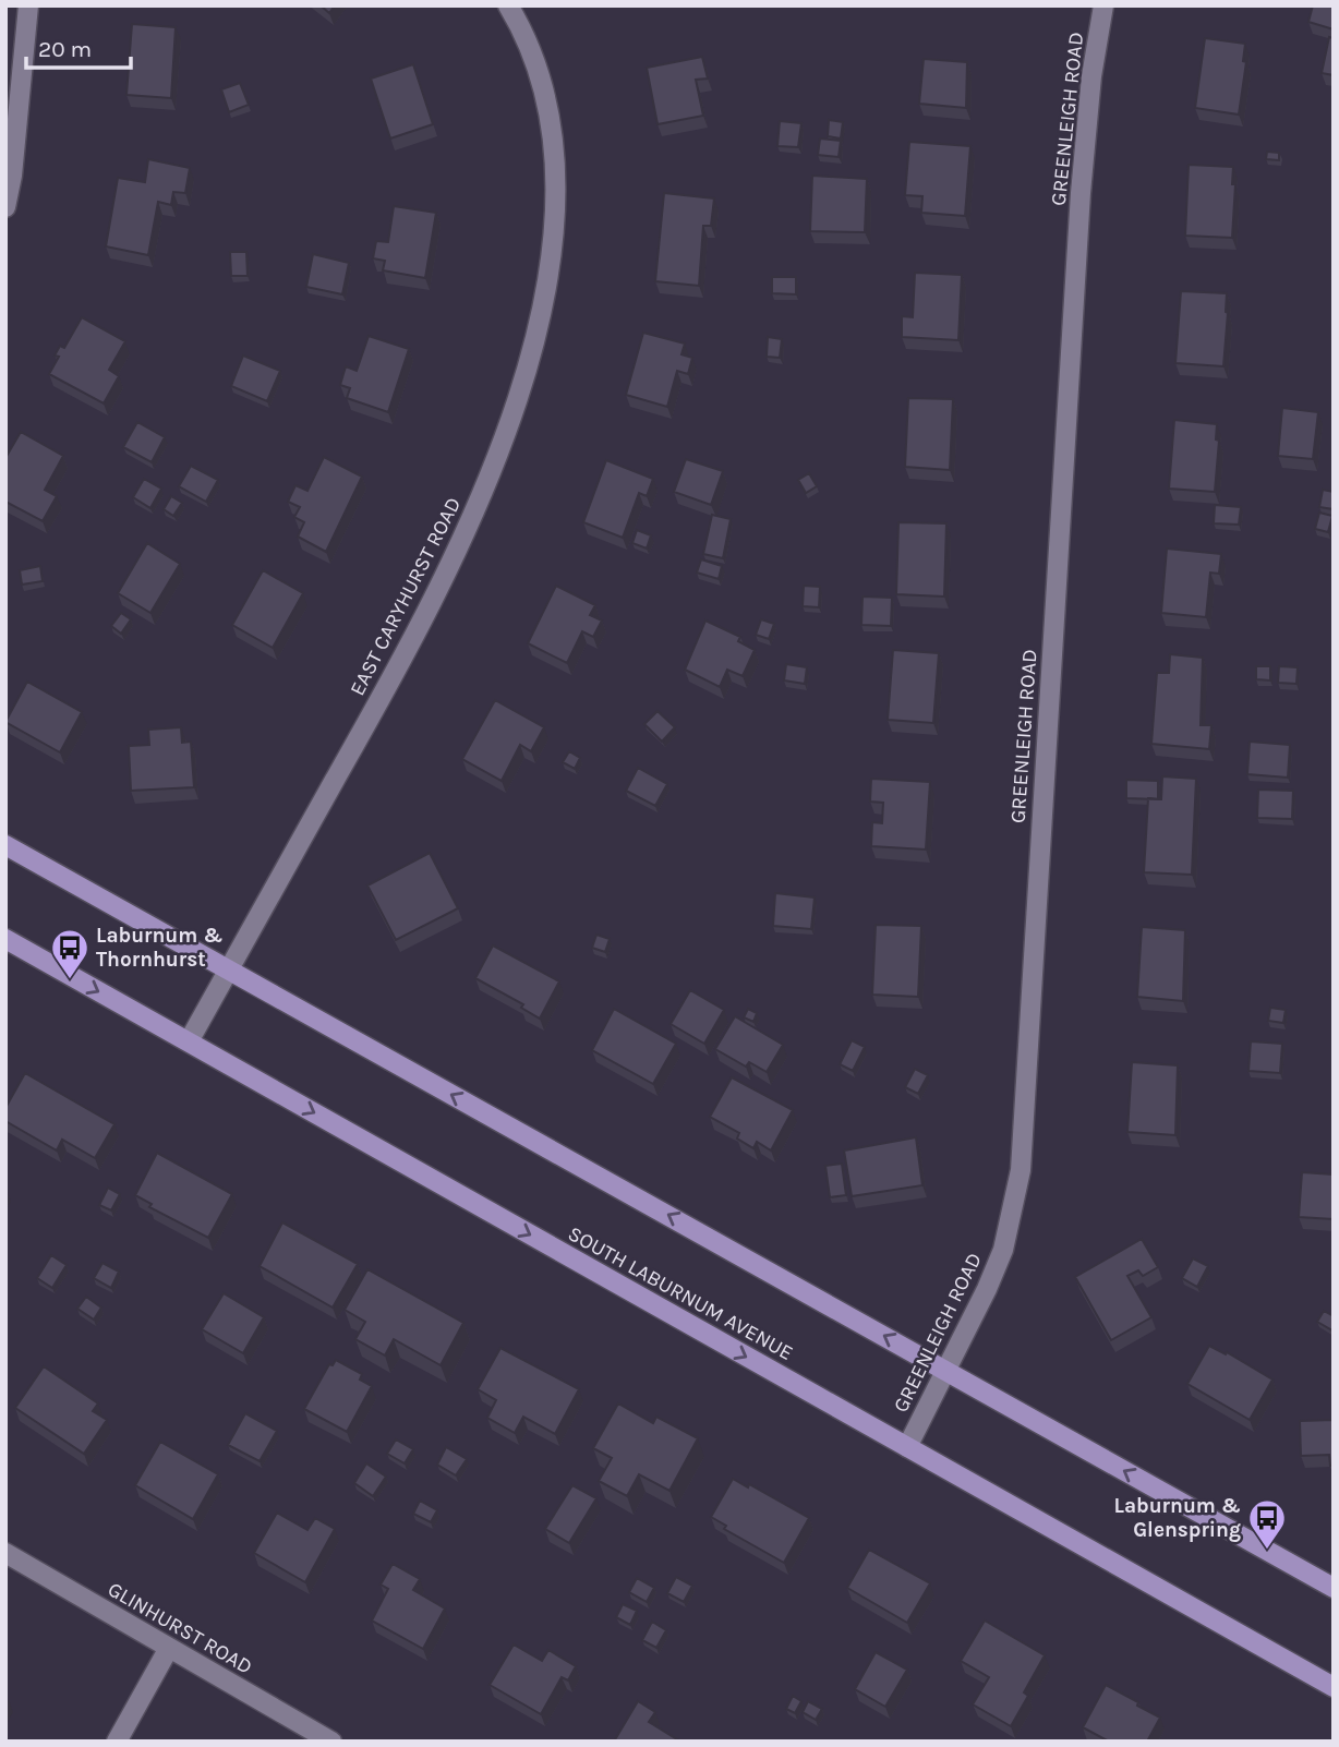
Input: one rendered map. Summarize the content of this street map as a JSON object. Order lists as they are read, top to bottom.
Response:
{
  "streets": {
    "main road": ["SOUTH LABURNUM AVENUE"],
    "street": ["GREENLEIGH ROAD", "EAST CARYHURST ROAD", "GLINHURST ROAD"]
  },
  "crossings": [
    ["GREENLEIGH ROAD", "SOUTH LABURNUM AVENUE"],
    ["EAST CARYHURST ROAD", "SOUTH LABURNUM AVENUE"]
  ],
  "places": {
    "bus stop": ["Laburnum & Thornhurst", "Laburnum & Glenspring"]
  },
  "scale_bar": "20 m"
}
